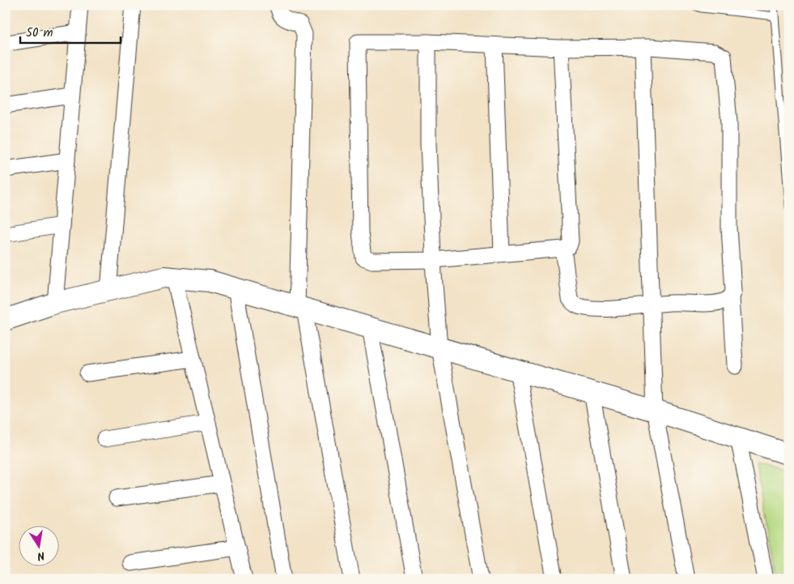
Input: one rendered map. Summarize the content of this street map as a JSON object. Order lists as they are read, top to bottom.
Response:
{
  "scale_bar": "50 m",
  "north": "bottom"
}
